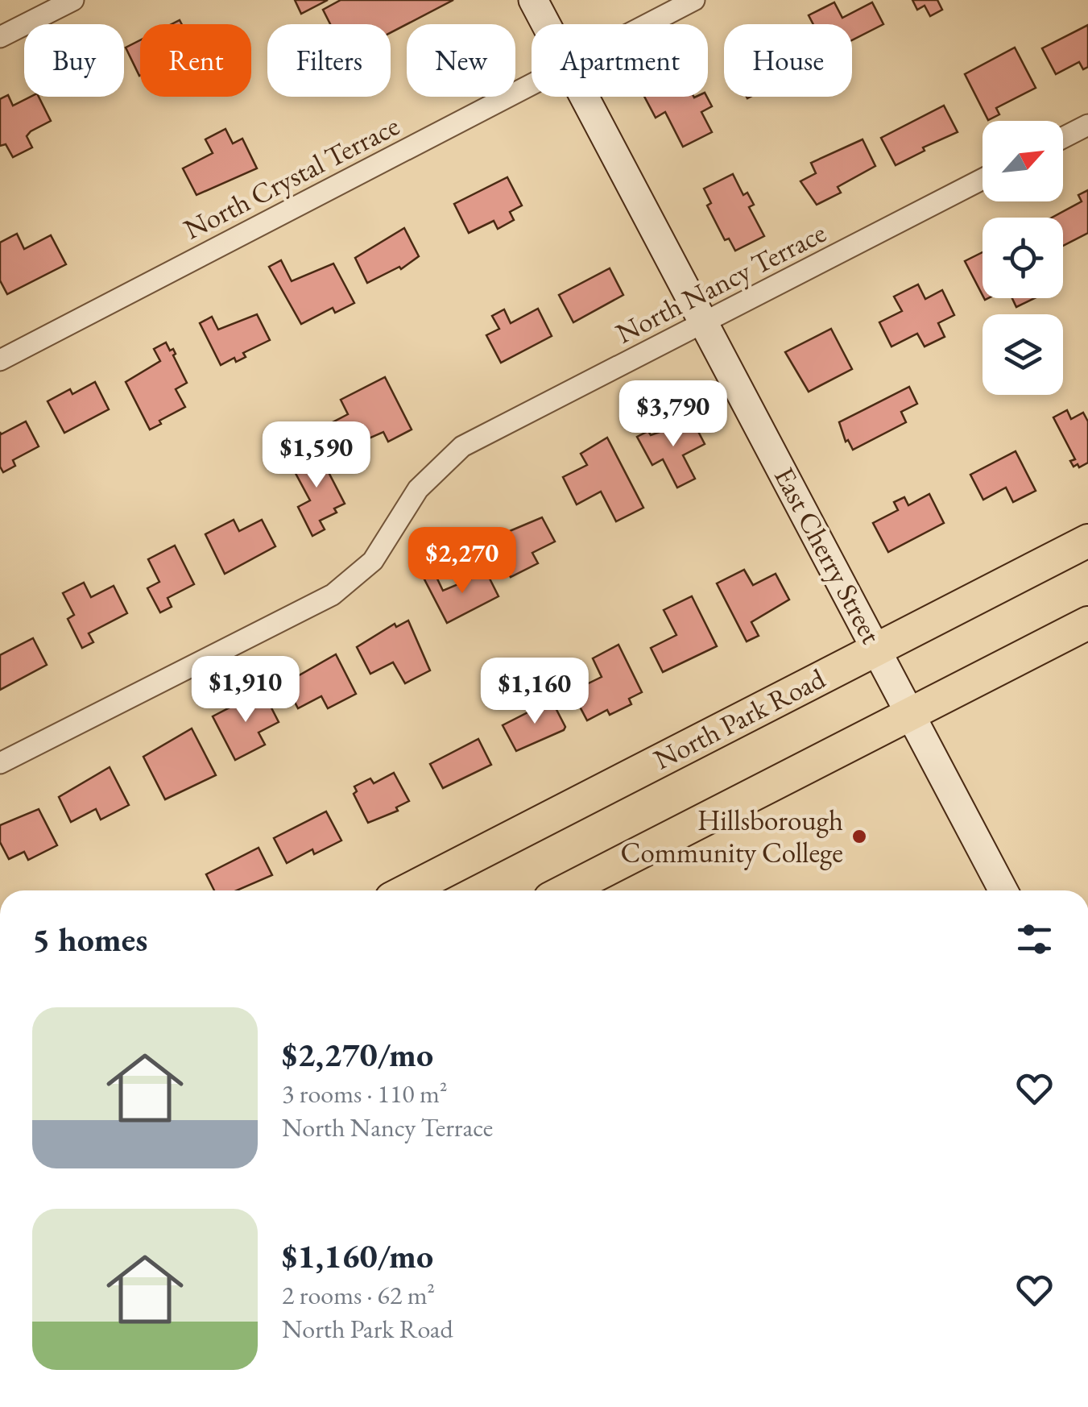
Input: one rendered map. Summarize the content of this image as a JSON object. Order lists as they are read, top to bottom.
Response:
{
  "streets": {
    "main road": ["North Park Road"],
    "street": ["North Crystal Terrace", "North Nancy Terrace", "East Cherry Street"]
  },
  "crossings": [
    ["North Nancy Terrace", "East Cherry Street"],
    ["East Cherry Street", "North Park Road"]
  ],
  "places": ["Hillsborough Community College"],
  "north": "top right",
  "page": {
    "chip": [
      "Buy",
      "Rent",
      "Filters",
      "New",
      "Apartment",
      "House"
    ],
    "price": [
      "$3,790",
      "$1,590",
      "$2,270",
      "$1,910",
      "$1,160"
    ],
    "heading": "5 homes",
    "list": [
      {
        "name": "$2,270/mo",
        "note": "3 rooms · 110 m² · North Nancy Terrace"
      },
      {
        "name": "$1,160/mo",
        "note": "2 rooms · 62 m² · North Park Road"
      }
    ]
  }
}
